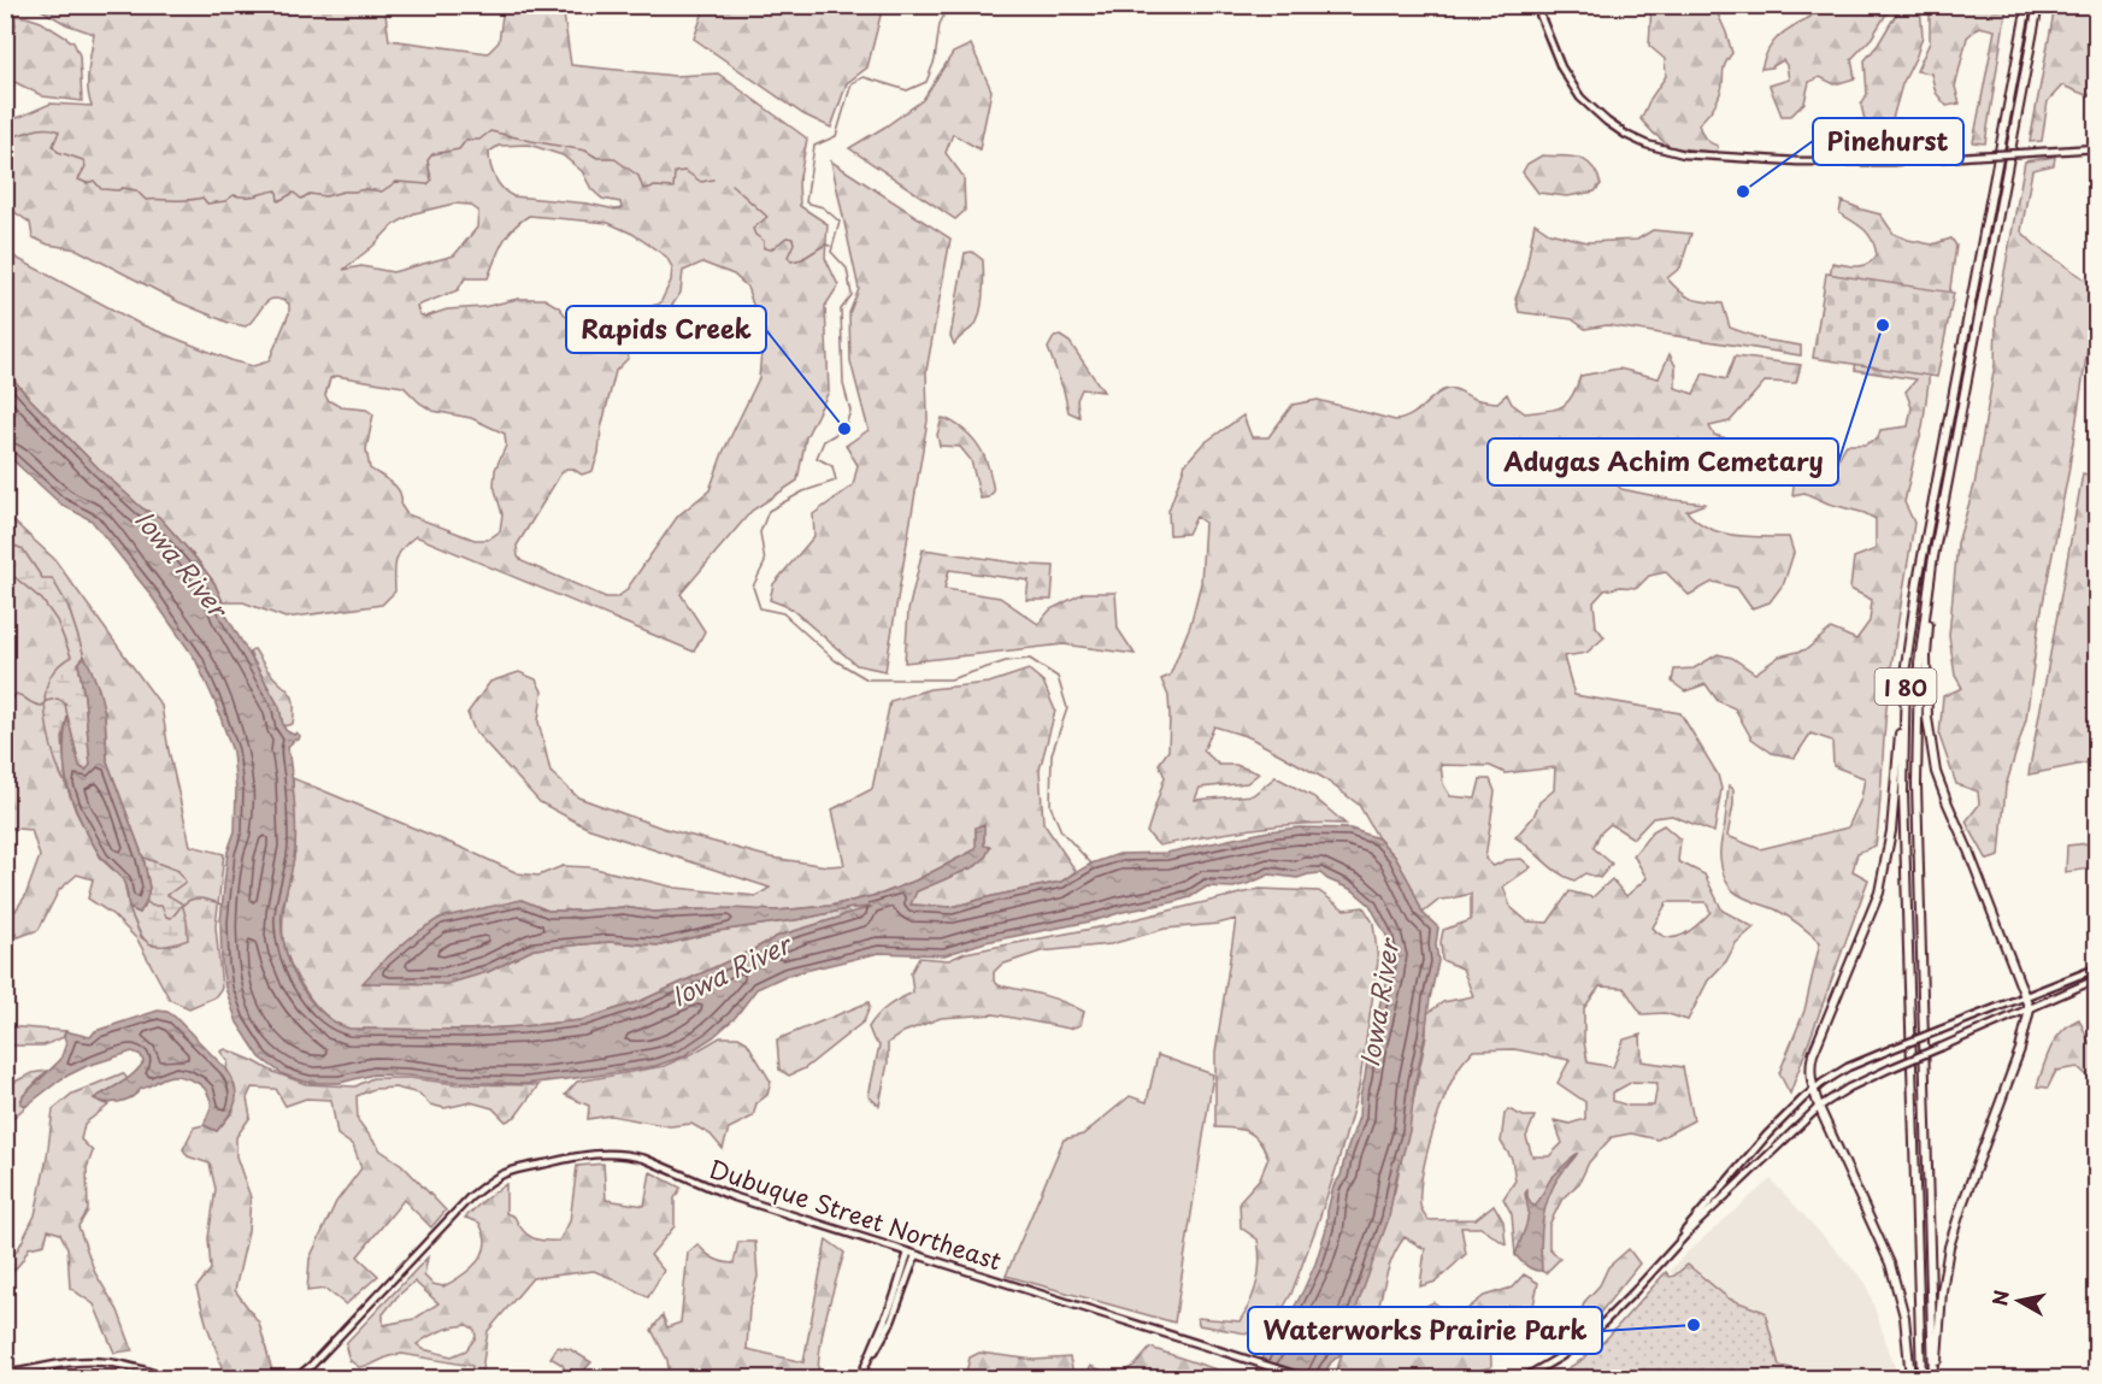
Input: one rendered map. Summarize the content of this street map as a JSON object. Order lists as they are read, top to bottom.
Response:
{
  "streets": {
    "highway": ["I 80"],
    "main road": ["Dubuque Street Northeast"]
  },
  "water": ["Iowa River"],
  "places": [
    "Pinehurst",
    "Adugas Achim Cemetary",
    "Rapids Creek",
    "Waterworks Prairie Park"
  ],
  "north": "left"
}
